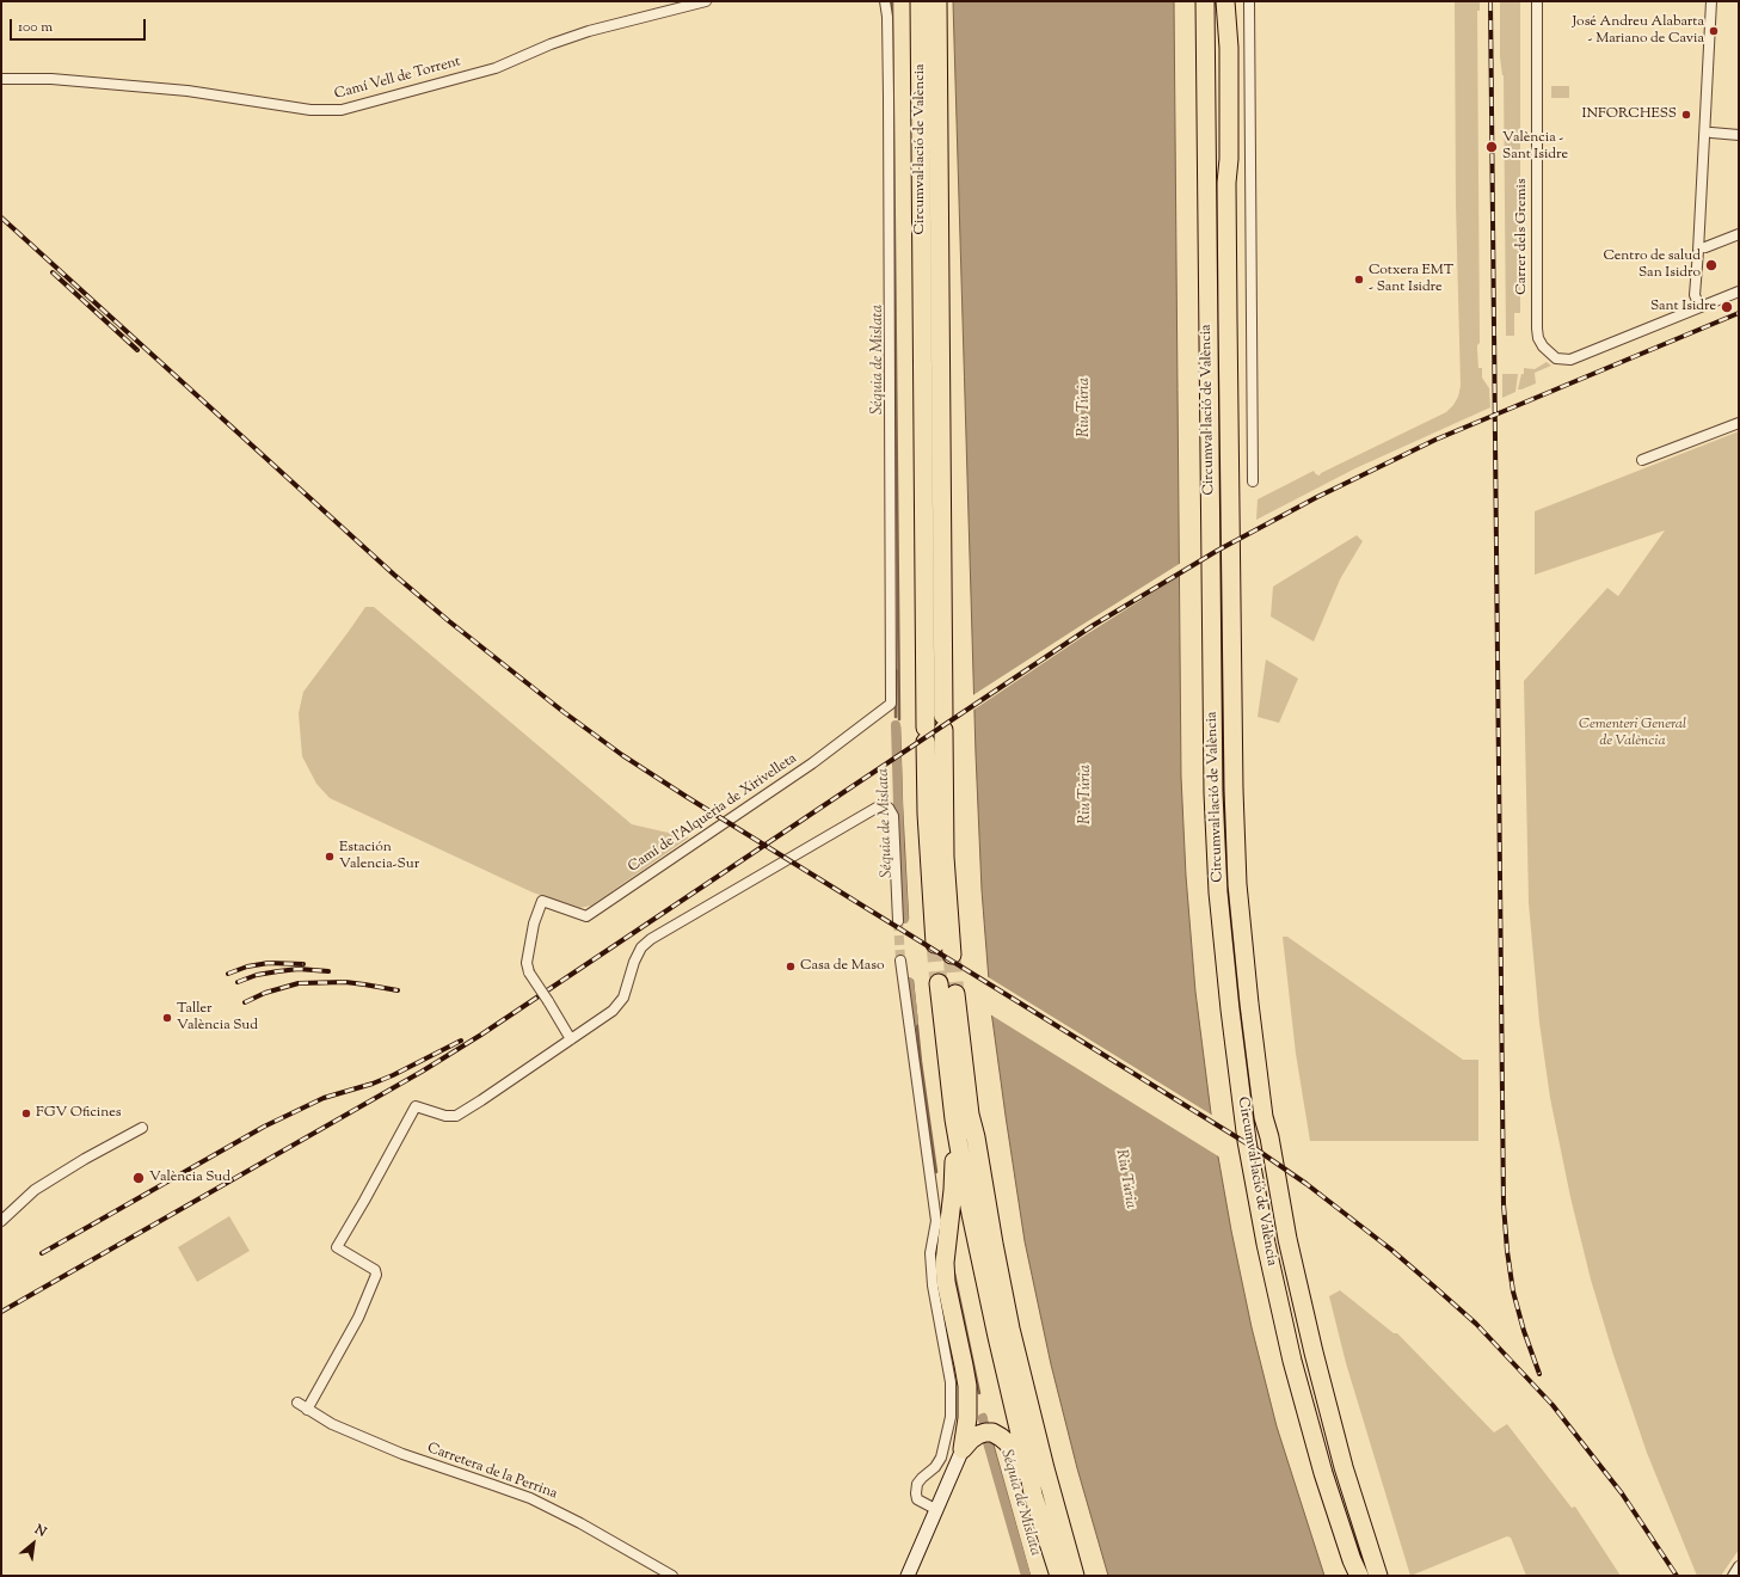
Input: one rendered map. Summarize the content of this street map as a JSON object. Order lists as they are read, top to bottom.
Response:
{
  "streets": {
    "highway": ["Circumval·lació de València"],
    "street": [
      "Camí Vell de Torrent",
      "Carrer dels Gremis",
      "Camí de l'Alqueria de Xirivelleta",
      "Carretera de la Perrina"
    ]
  },
  "water": ["Séquia de Mislata", "Riu Túria"],
  "parks": ["Cementeri General de València"],
  "places": [
    "José Andreu Alabarta - Mariano de Cavia",
    "INFORCHESS",
    "València - Sant Isidre",
    "Centro de salud San Isidro",
    "Cotxera EMT - Sant Isidre",
    "Sant Isidre",
    "Estación Valencia-Sur",
    "Casa de Maso",
    "Taller València Sud",
    "FGV Oficines",
    "València Sud"
  ],
  "scale_bar": "100 m",
  "north": "top right"
}
